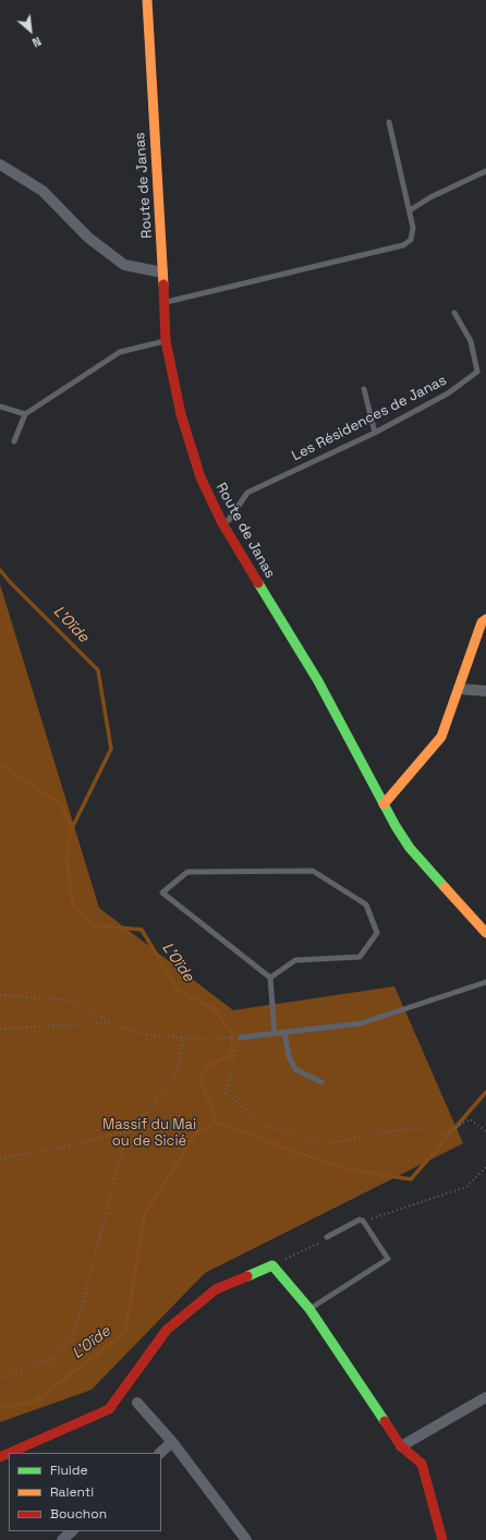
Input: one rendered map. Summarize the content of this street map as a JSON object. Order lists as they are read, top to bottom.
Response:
{
  "streets": {
    "street": ["Route de Janas"],
    "lane": ["Les Résidences de Janas"]
  },
  "crossings": [
    ["Route de Janas", "Les Résidences de Janas"]
  ],
  "water": ["L'Oïde"],
  "parks": ["Massif du Mai ou de Sicié"],
  "legend": ["Fluide", "Ralenti", "Bouchon"],
  "north": "bottom right"
}
